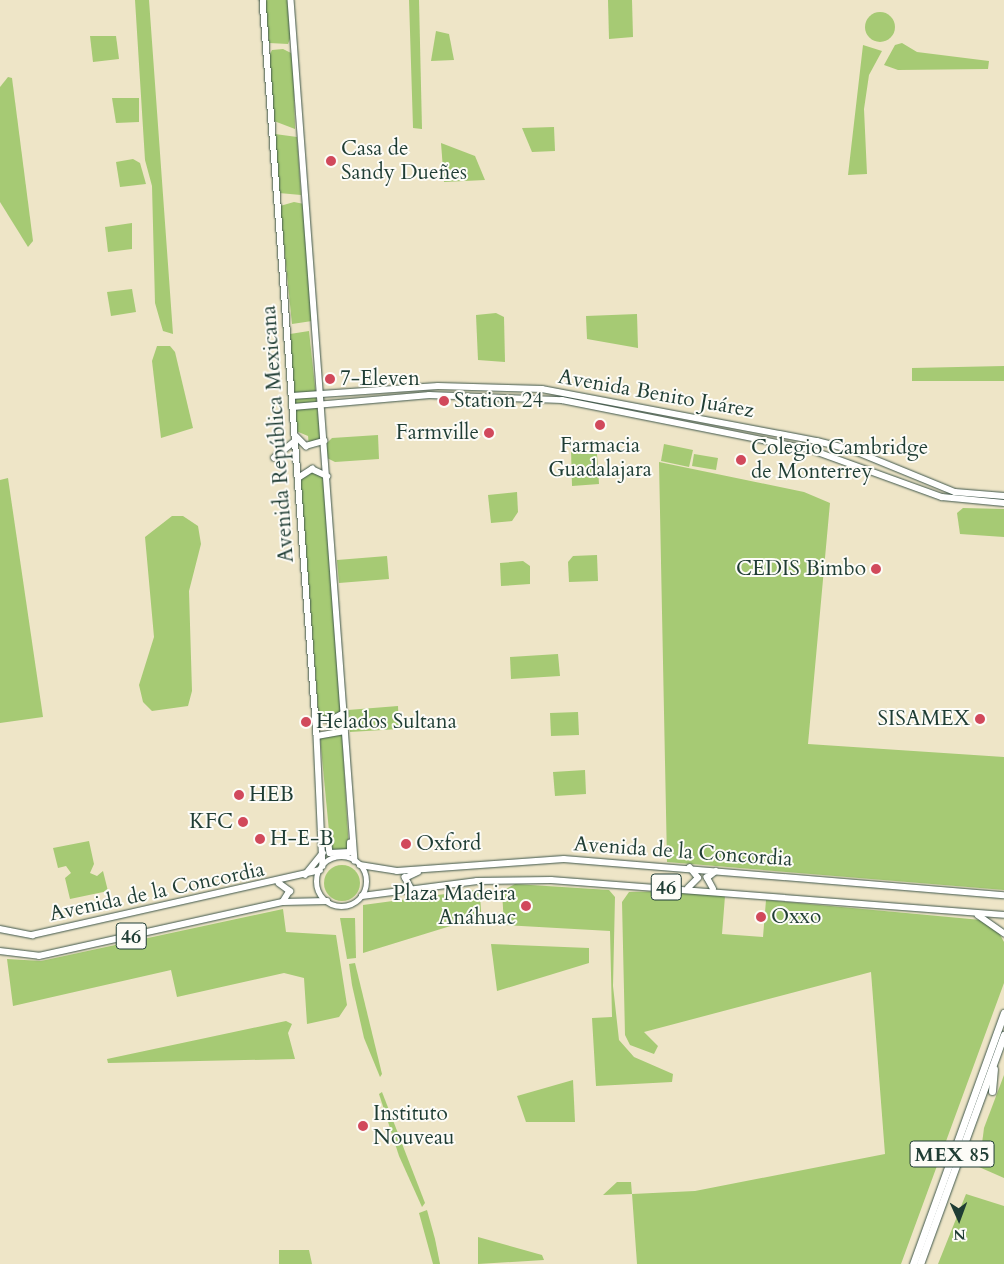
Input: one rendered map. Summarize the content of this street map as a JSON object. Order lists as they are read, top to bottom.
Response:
{
  "streets": {
    "highway": ["MEX 85"],
    "main road": [
      "Avenida Benito Juárez",
      "Avenida República Mexicana",
      "Avenida de la Concordia",
      "46"
    ]
  },
  "crossings": [
    ["Avenida Benito Juárez", "Avenida República Mexicana"],
    ["Avenida República Mexicana", "Avenida de la Concordia"],
    ["Avenida República Mexicana", "46"],
    ["Avenida de la Concordia", "46"]
  ],
  "places": [
    "Casa de Sandy Dueñes",
    "7-Eleven",
    "Station 24",
    "Farmacia Guadalajara",
    "Farmville",
    "Colegio Cambridge de Monterrey",
    "CEDIS Bimbo",
    "SISAMEX",
    "Helados Sultana",
    "HEB",
    "KFC",
    "H-E-B",
    "Oxford",
    "Plaza Madeira Anáhuac",
    "Oxxo",
    "Instituto Nouveau"
  ],
  "north": "bottom"
}
